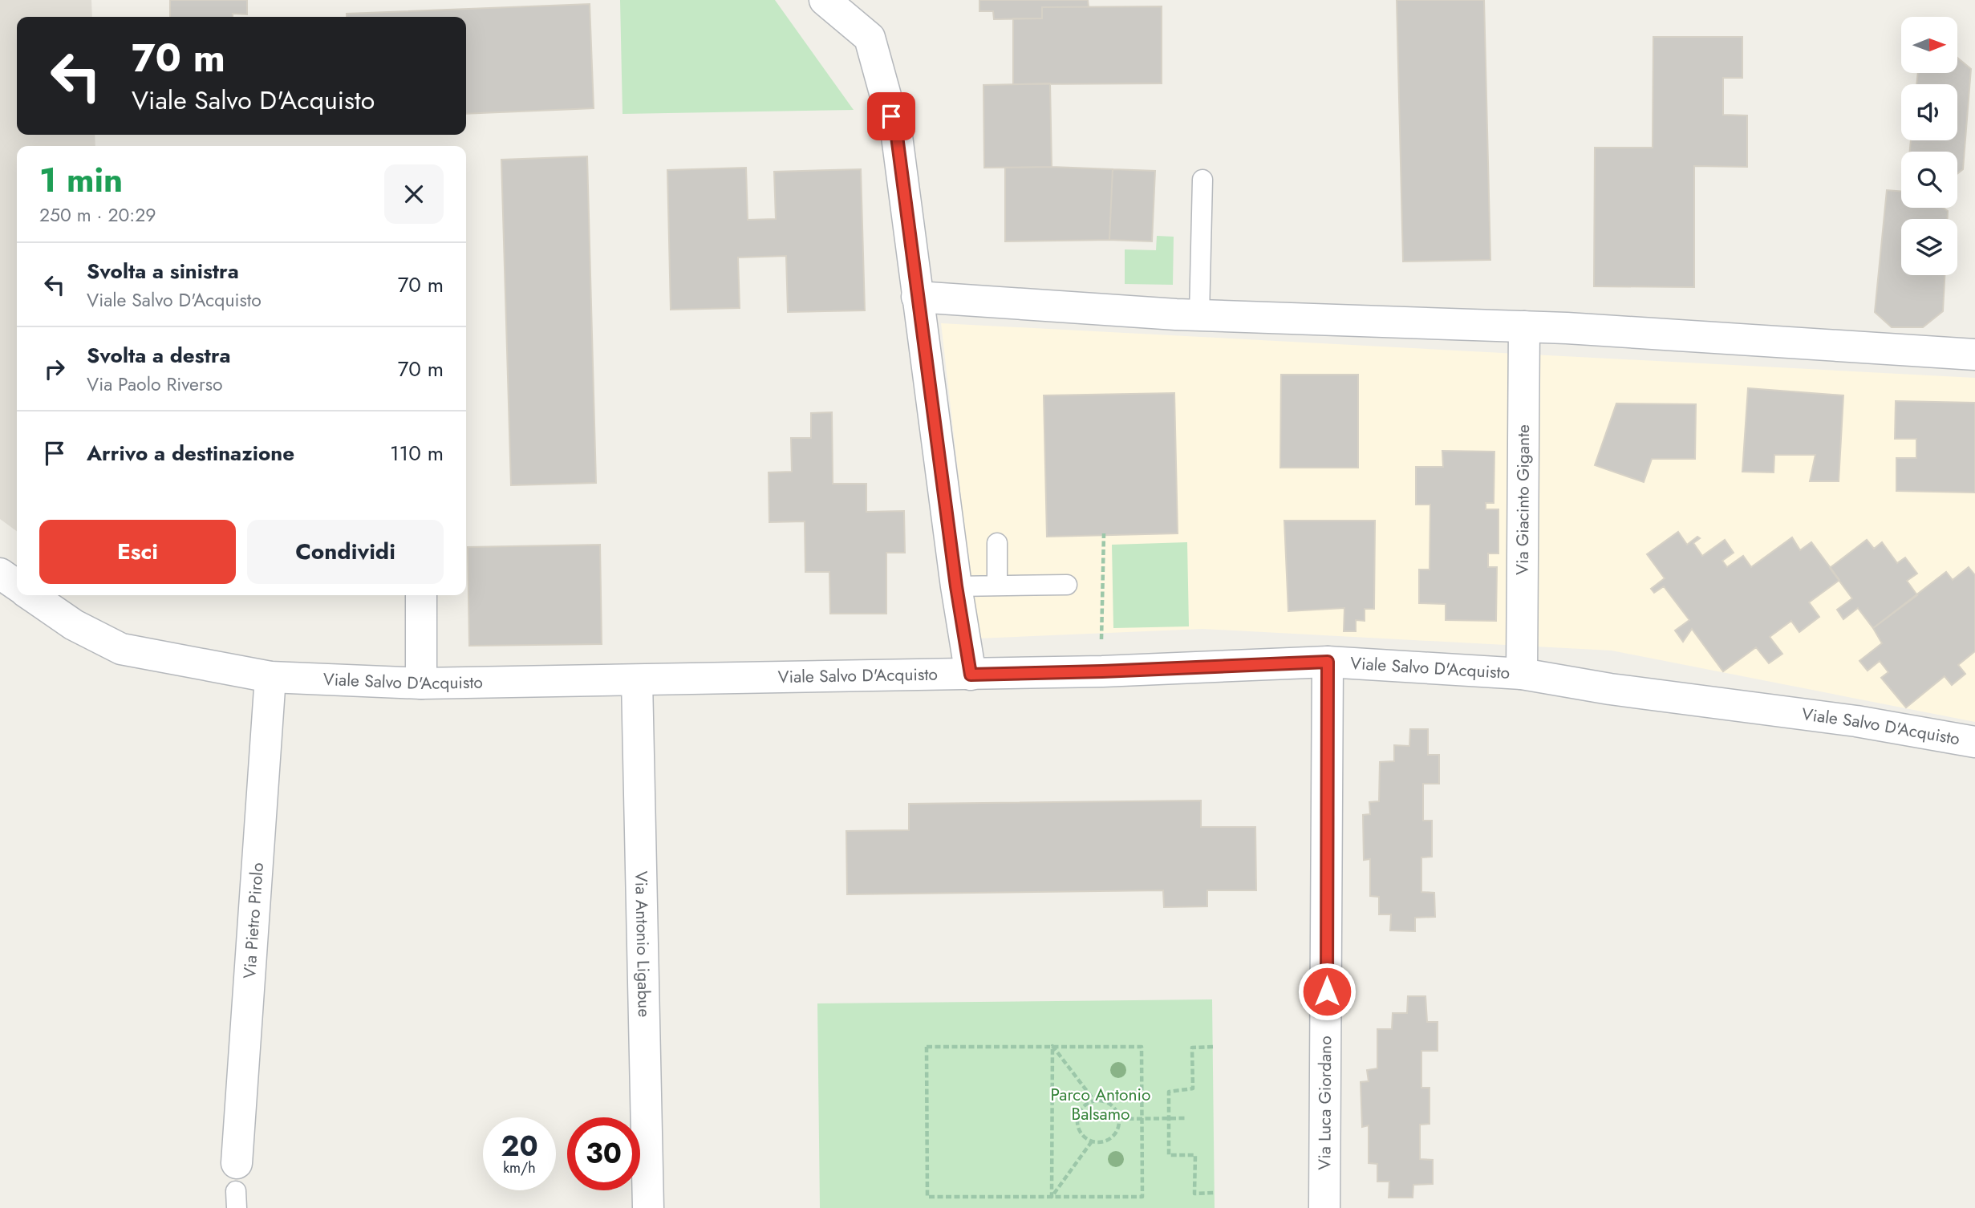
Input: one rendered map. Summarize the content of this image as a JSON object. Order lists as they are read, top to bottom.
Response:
{
  "streets": {
    "street": [
      "Via Giacinto Gigante",
      "Viale Salvo D'Acquisto",
      "Via Pietro Pirolo",
      "Via Antonio Ligabue",
      "Via Luca Giordano"
    ]
  },
  "crossings": [
    ["Via Giacinto Gigante", "Viale Salvo D'Acquisto"],
    ["Viale Salvo D'Acquisto", "Via Pietro Pirolo"],
    ["Viale Salvo D'Acquisto", "Via Antonio Ligabue"],
    ["Viale Salvo D'Acquisto", "Via Luca Giordano"]
  ],
  "parks": ["Parco Antonio Balsamo"],
  "north": "right",
  "page": {
    "turn": ["70 m", "Viale Salvo D'Acquisto"],
    "heading": ["1 min", "250 m · 20:29"],
    "list": [
      {
        "name": "Svolta a sinistra",
        "note": "Viale Salvo D'Acquisto",
        "value": "70 m"
      },
      {
        "name": "Svolta a destra",
        "note": "Via Paolo Riverso",
        "value": "70 m"
      },
      {
        "name": "Arrivo a destinazione",
        "value": "110 m"
      }
    ],
    "buttons": ["Esci", "Condividi"],
    "speed": "20 km/h",
    "limit": "30"
  }
}
